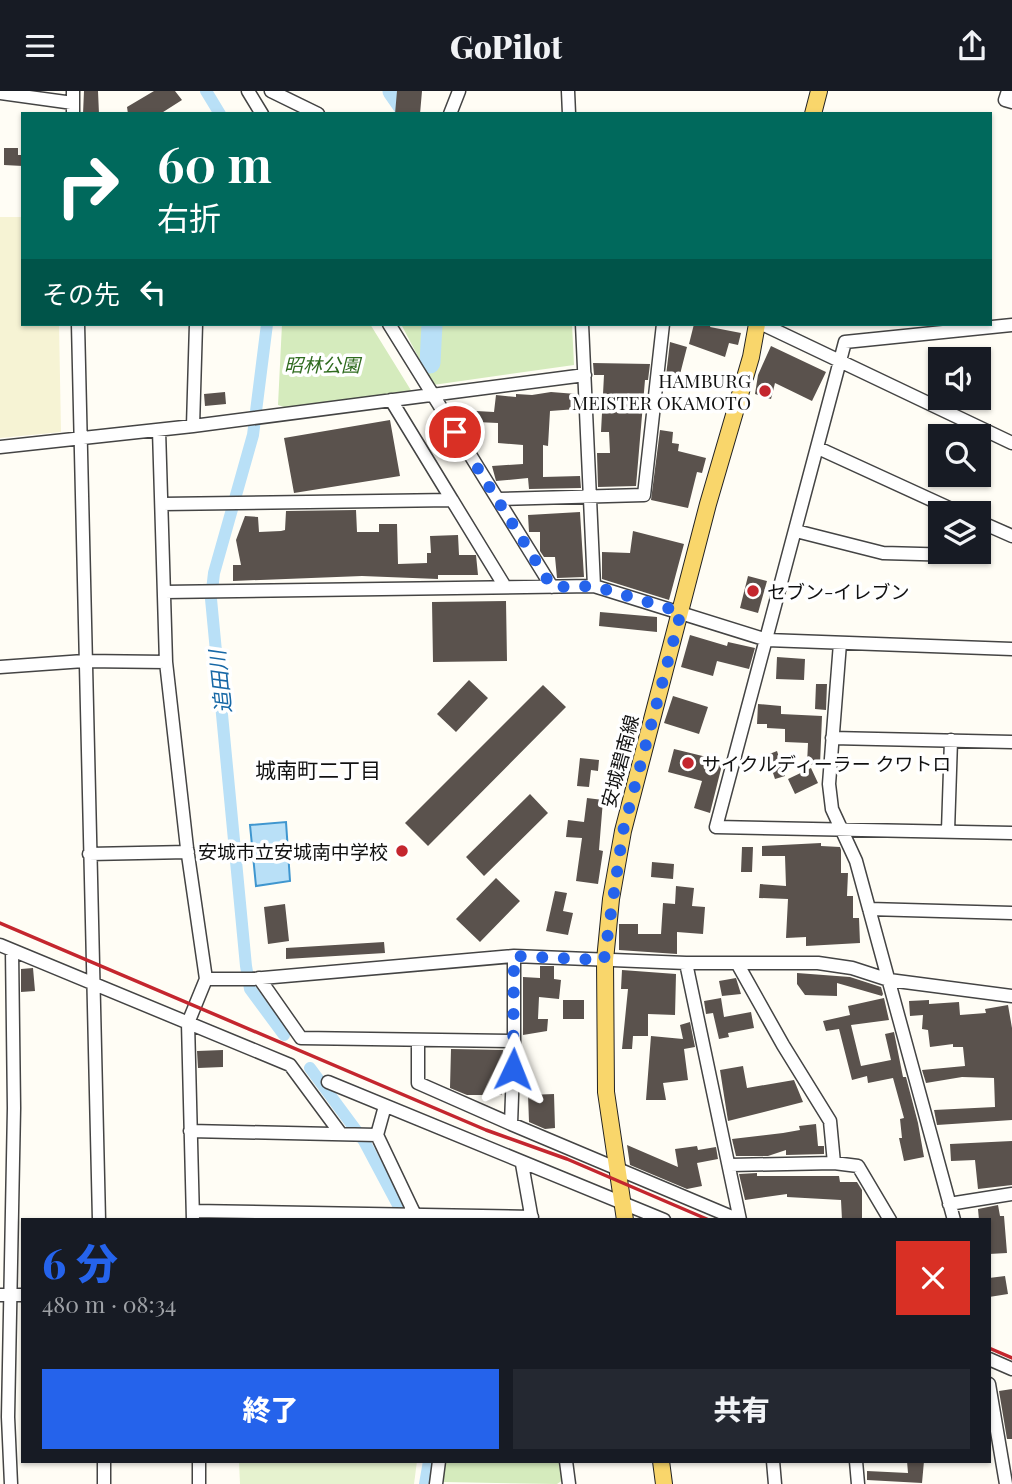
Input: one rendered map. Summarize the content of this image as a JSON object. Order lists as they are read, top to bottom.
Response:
{
  "streets": {
    "main road": ["安城碧南線"]
  },
  "districts": ["城南町二丁目"],
  "water": ["追田川"],
  "parks": ["昭林公園"],
  "places": [
    "HAMBURG MEISTER OKAMOTO",
    "セブン-イレブン",
    "サイクルディーラー クワトロ",
    "安城市立安城南中学校"
  ],
  "page": {
    "header": "GoPilot",
    "turn": ["60 m", "右折"],
    "then": "その先",
    "heading": ["6 分", "480 m · 08:34"],
    "buttons": ["終了", "共有"]
  }
}
